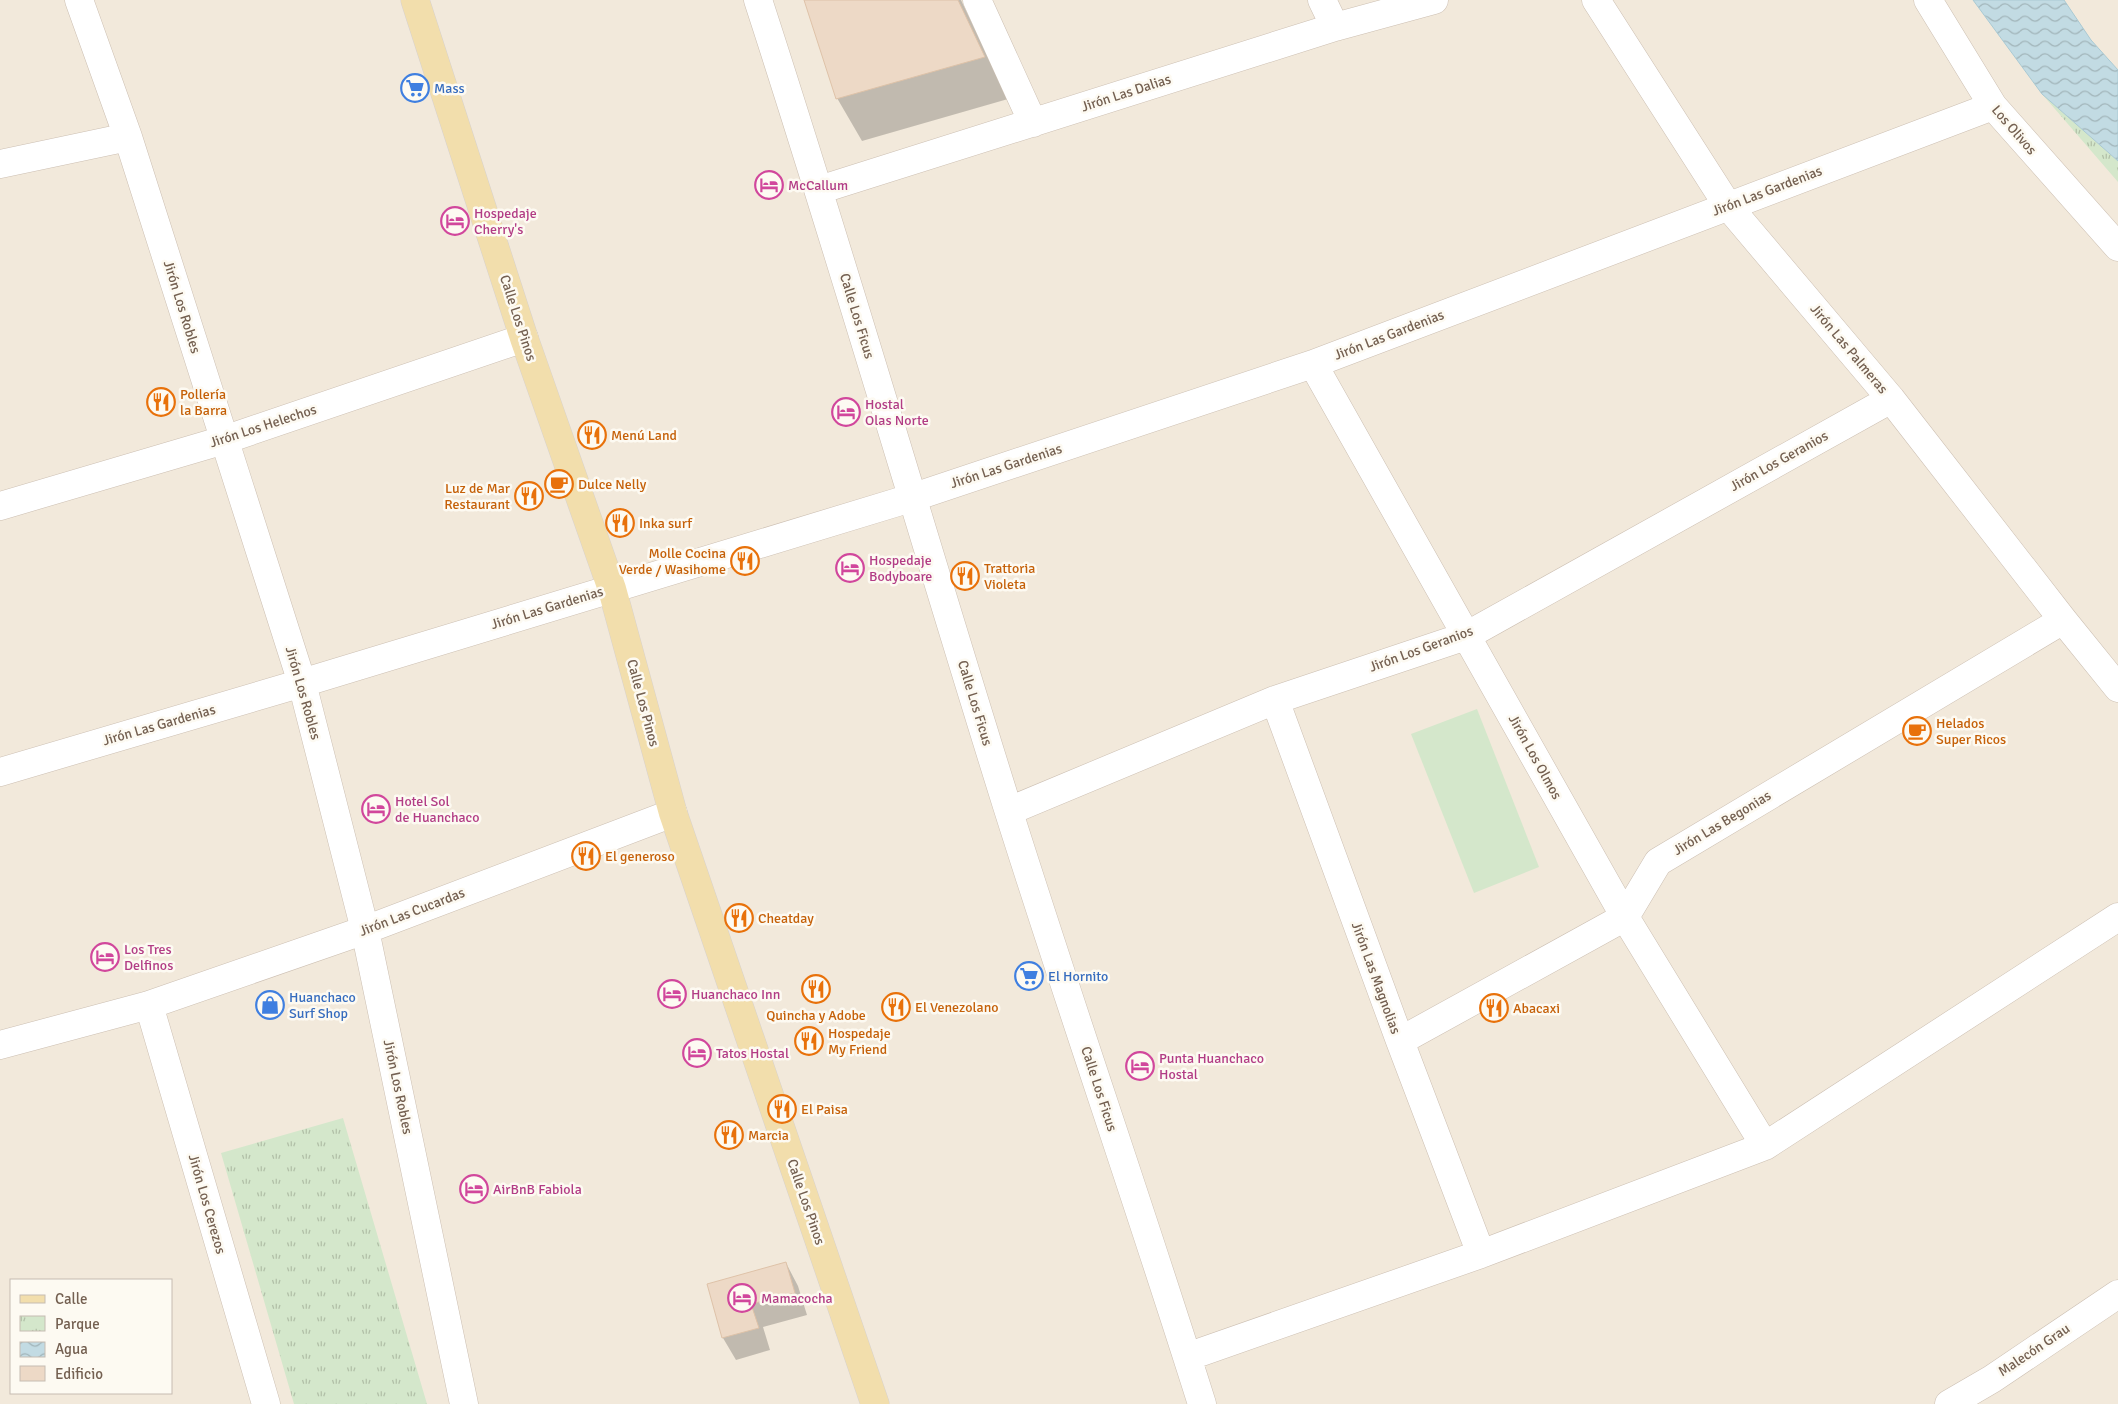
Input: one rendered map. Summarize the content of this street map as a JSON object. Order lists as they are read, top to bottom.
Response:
{
  "streets": {
    "main road": ["Calle Los Pinos"],
    "street": [
      "Jirón Las Dalias",
      "Los Olivos",
      "Jirón Las Gardenias",
      "Jirón Los Robles",
      "Calle Los Ficus",
      "Jirón Las Palmeras",
      "Jirón Los Helechos",
      "Jirón Los Geranios",
      "Jirón Los Olmos",
      "Jirón Las Begonias",
      "Jirón Las Cucardas",
      "Jirón Las Magnolias",
      "Jirón Los Cerezos",
      "Malecón Grau"
    ]
  },
  "crossings": [
    ["Jirón Las Dalias", "Calle Los Ficus"],
    ["Los Olivos", "Jirón Las Gardenias"],
    ["Jirón Las Gardenias", "Jirón Los Robles"],
    ["Jirón Las Gardenias", "Calle Los Ficus"],
    ["Jirón Las Gardenias", "Calle Los Pinos"],
    ["Jirón Las Gardenias", "Jirón Las Palmeras"],
    ["Jirón Las Gardenias", "Jirón Los Olmos"],
    ["Jirón Los Robles", "Jirón Los Helechos"],
    ["Jirón Los Robles", "Jirón Las Cucardas"],
    ["Calle Los Ficus", "Jirón Los Geranios"],
    ["Calle Los Pinos", "Jirón Los Helechos"],
    ["Calle Los Pinos", "Jirón Las Cucardas"],
    ["Jirón Las Palmeras", "Jirón Los Geranios"],
    ["Jirón Las Palmeras", "Jirón Las Begonias"],
    ["Jirón Los Geranios", "Jirón Los Olmos"],
    ["Jirón Los Geranios", "Jirón Las Magnolias"],
    ["Jirón Los Olmos", "Jirón Las Begonias"],
    ["Jirón Las Begonias", "Jirón Las Magnolias"],
    ["Jirón Las Cucardas", "Jirón Los Cerezos"]
  ],
  "places": {
    "supermarket": ["Mass", "El Hornito"],
    "hotel": [
      "McCallum",
      "Hospedaje Cherry's",
      "Hostal Olas Norte",
      "Hospedaje Bodyboare",
      "Hotel Sol de Huanchaco",
      "Los Tres Delfinos",
      "Huanchaco Inn",
      "Tatos Hostal",
      "Punta Huanchaco Hostal",
      "AirBnB Fabiola",
      "Mamacocha"
    ],
    "restaurant": [
      "Pollería la Barra",
      "Menú Land",
      "Luz de Mar Restaurant",
      "Inka surf",
      "Molle Cocina Verde / Wasihome",
      "Trattoria Violeta",
      "El generoso",
      "Cheatday",
      "Quincha y Adobe",
      "El Venezolano",
      "Abacaxi",
      "Hospedaje My Friend",
      "El Paisa",
      "Marcia"
    ],
    "cafe": ["Dulce Nelly", "Helados Super Ricos"],
    "shop": ["Huanchaco Surf Shop"]
  },
  "legend": [
    "Calle",
    "Parque",
    "Agua",
    "Edificio"
  ]
}
